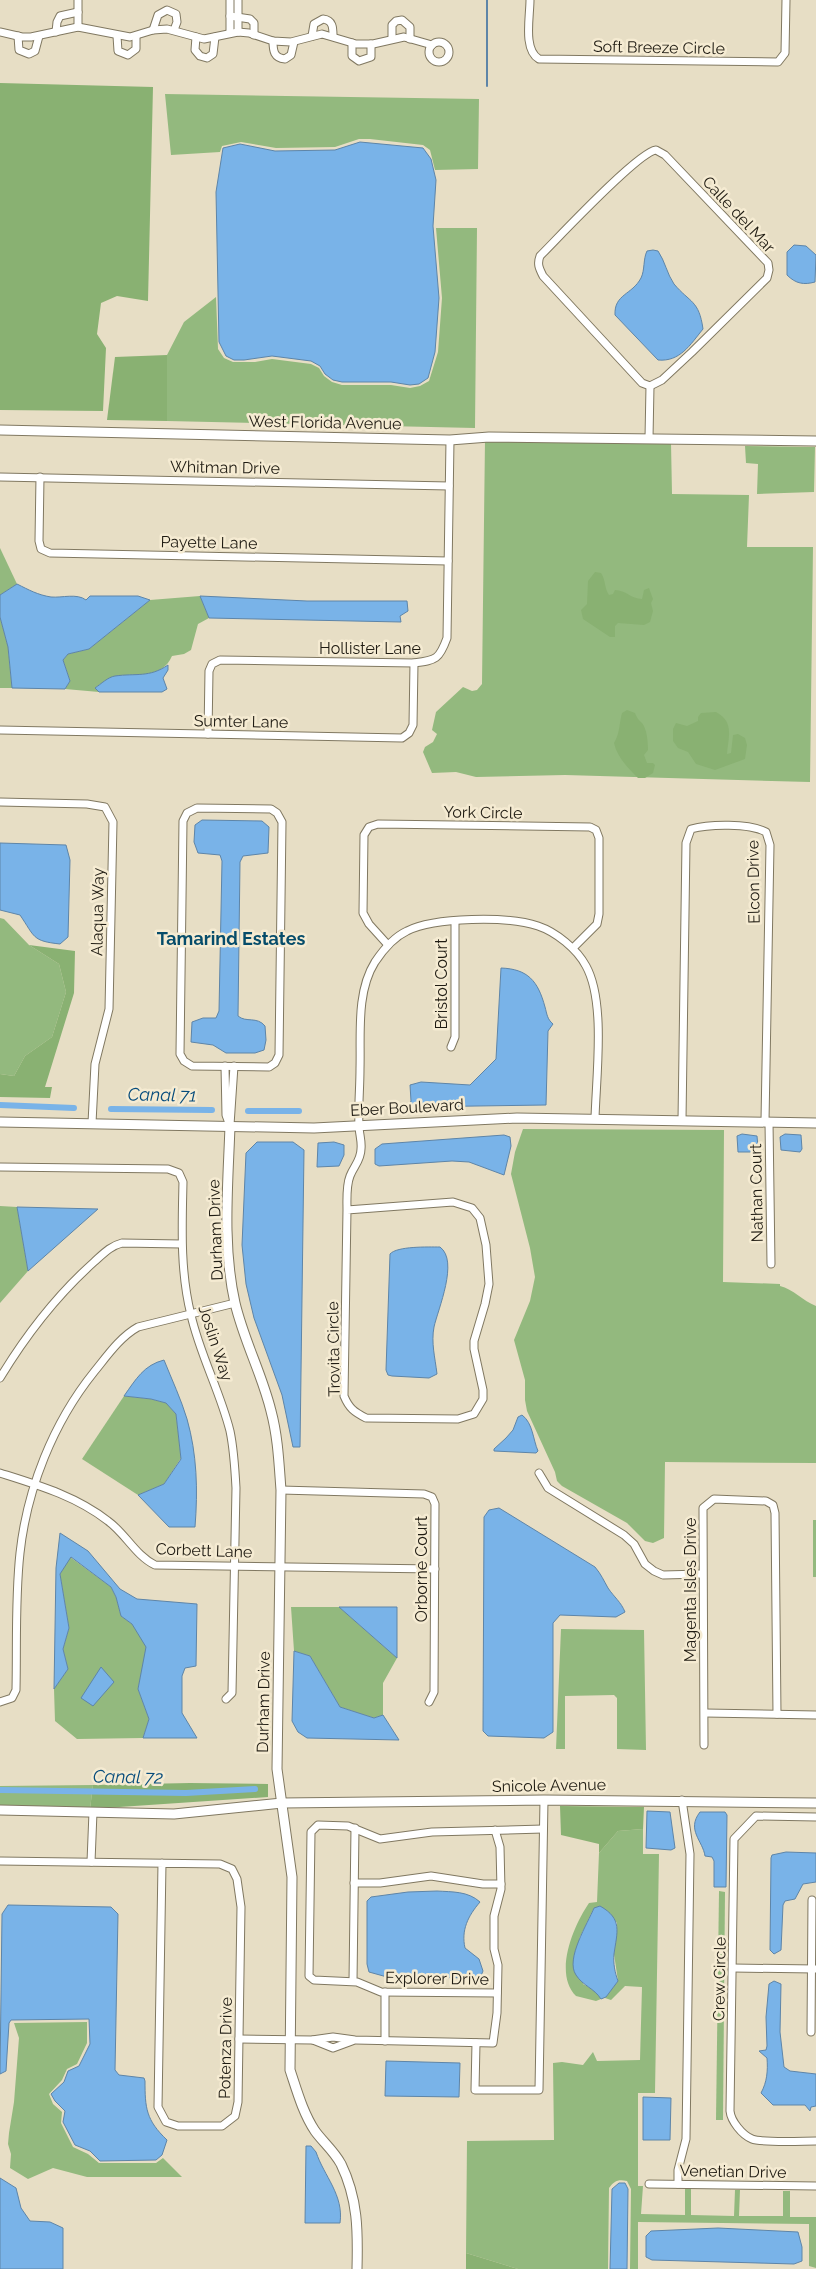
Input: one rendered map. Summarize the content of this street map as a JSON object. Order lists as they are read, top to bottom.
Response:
{
  "streets": {
    "street": [
      "Soft Breeze Circle",
      "Calle del Mar",
      "West Florida Avenue",
      "Whitman Drive",
      "Payette Lane",
      "Hollister Lane",
      "Sumter Lane",
      "York Circle",
      "Elcon Drive",
      "Alaqua Way",
      "Bristol Court",
      "Eber Boulevard",
      "Nathan Court",
      "Durham Drive",
      "Joslin Way",
      "Trovita Circle",
      "Corbett Lane",
      "Orborne Court",
      "Magenta Isles Drive",
      "Snicole Avenue",
      "Explorer Drive",
      "Crew Circle",
      "Potenza Drive",
      "Venetian Drive"
    ]
  },
  "crossings": [
    ["West Florida Avenue", "Hollister Lane"],
    ["Whitman Drive", "Payette Lane"],
    ["Whitman Drive", "Hollister Lane"],
    ["Payette Lane", "Hollister Lane"],
    ["Hollister Lane", "Sumter Lane"],
    ["York Circle", "Trovita Circle"],
    ["Elcon Drive", "Eber Boulevard"],
    ["Elcon Drive", "Nathan Court"],
    ["Alaqua Way", "Eber Boulevard"],
    ["Bristol Court", "Trovita Circle"],
    ["Eber Boulevard", "Nathan Court"],
    ["Eber Boulevard", "Durham Drive"],
    ["Eber Boulevard", "Trovita Circle"],
    ["Durham Drive", "Corbett Lane"],
    ["Durham Drive", "Orborne Court"],
    ["Durham Drive", "Snicole Avenue"],
    ["Joslin Way", "Corbett Lane"],
    ["Corbett Lane", "Orborne Court"]
  ],
  "districts": ["Tamarind Estates"],
  "water": ["Canal 71", "Canal 72"]
}
